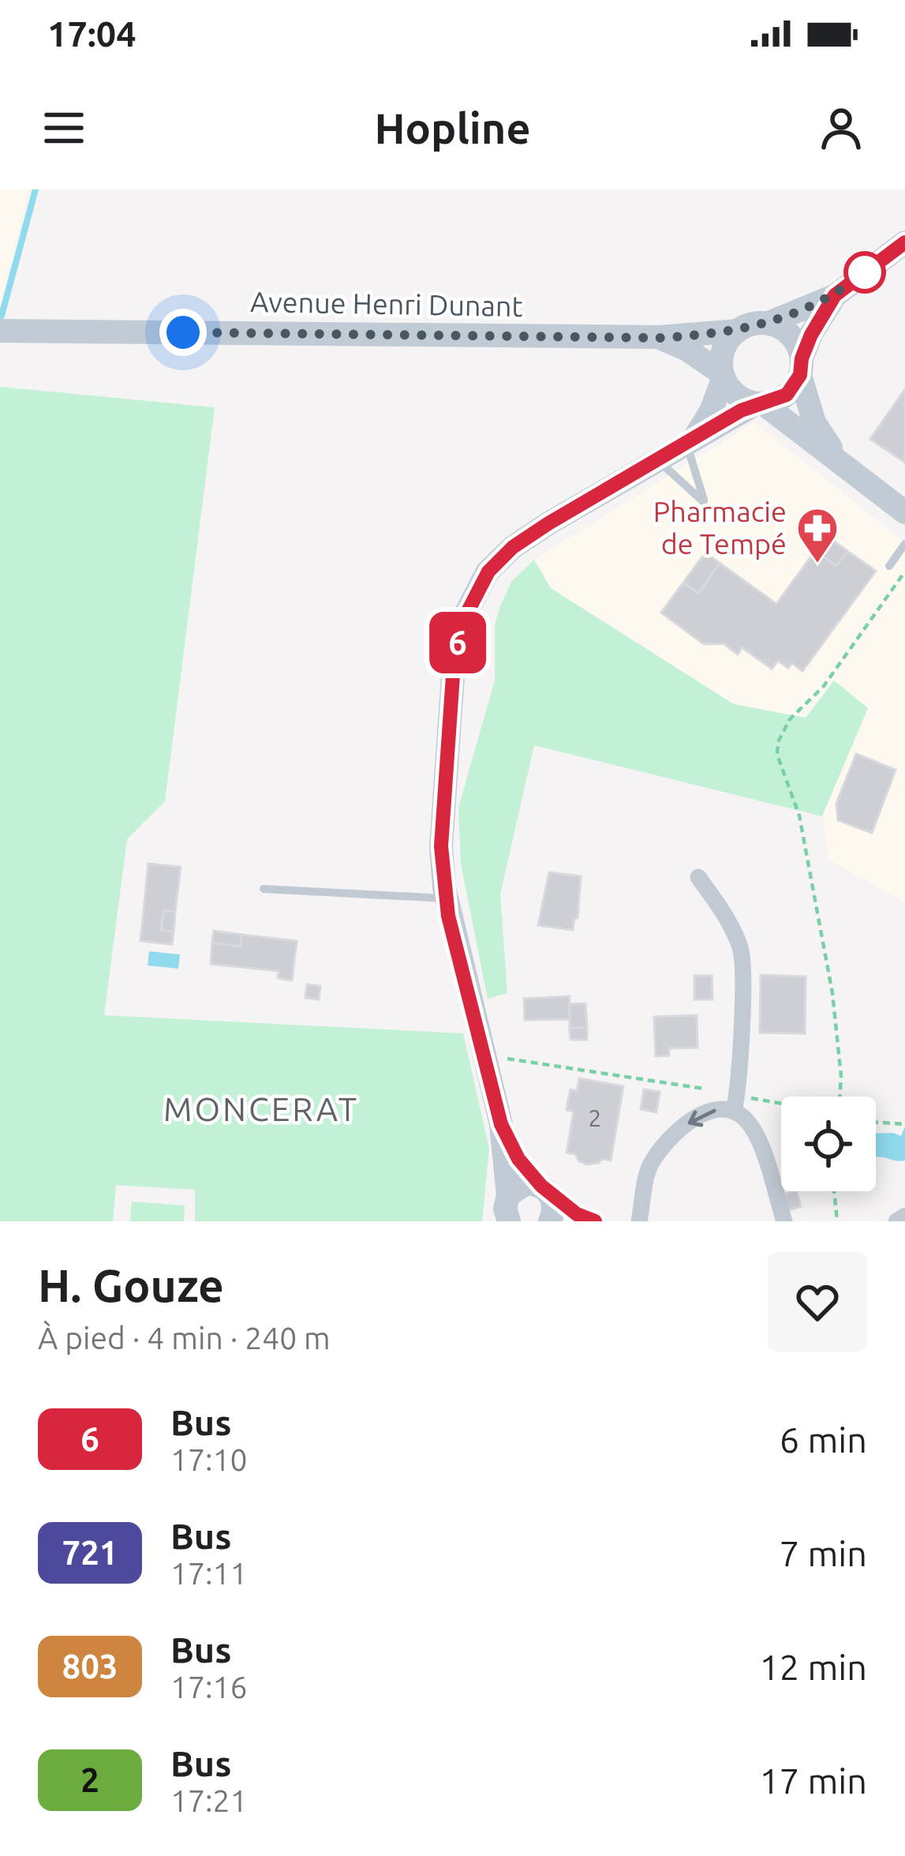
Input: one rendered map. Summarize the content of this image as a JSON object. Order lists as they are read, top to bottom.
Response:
{
  "streets": {
    "street": ["Avenue Henri Dunant"]
  },
  "districts": ["MONCERAT"],
  "places": {
    "pharmacy": ["Pharmacie de Tempé"]
  },
  "lines": ["bus line 6"],
  "house_numbers": ["2"],
  "page": {
    "status": "17:04",
    "header": "Hopline",
    "on_map": "6",
    "heading": ["H. Gouze", "À pied · 4 min · 240 m"],
    "list": [
      {
        "mark": "6",
        "name": "Bus",
        "note": "17:10",
        "value": "6 min"
      },
      {
        "mark": "721",
        "name": "Bus",
        "note": "17:11",
        "value": "7 min"
      },
      {
        "mark": "803",
        "name": "Bus",
        "note": "17:16",
        "value": "12 min"
      },
      {
        "mark": "2",
        "name": "Bus",
        "note": "17:21",
        "value": "17 min"
      }
    ]
  }
}
